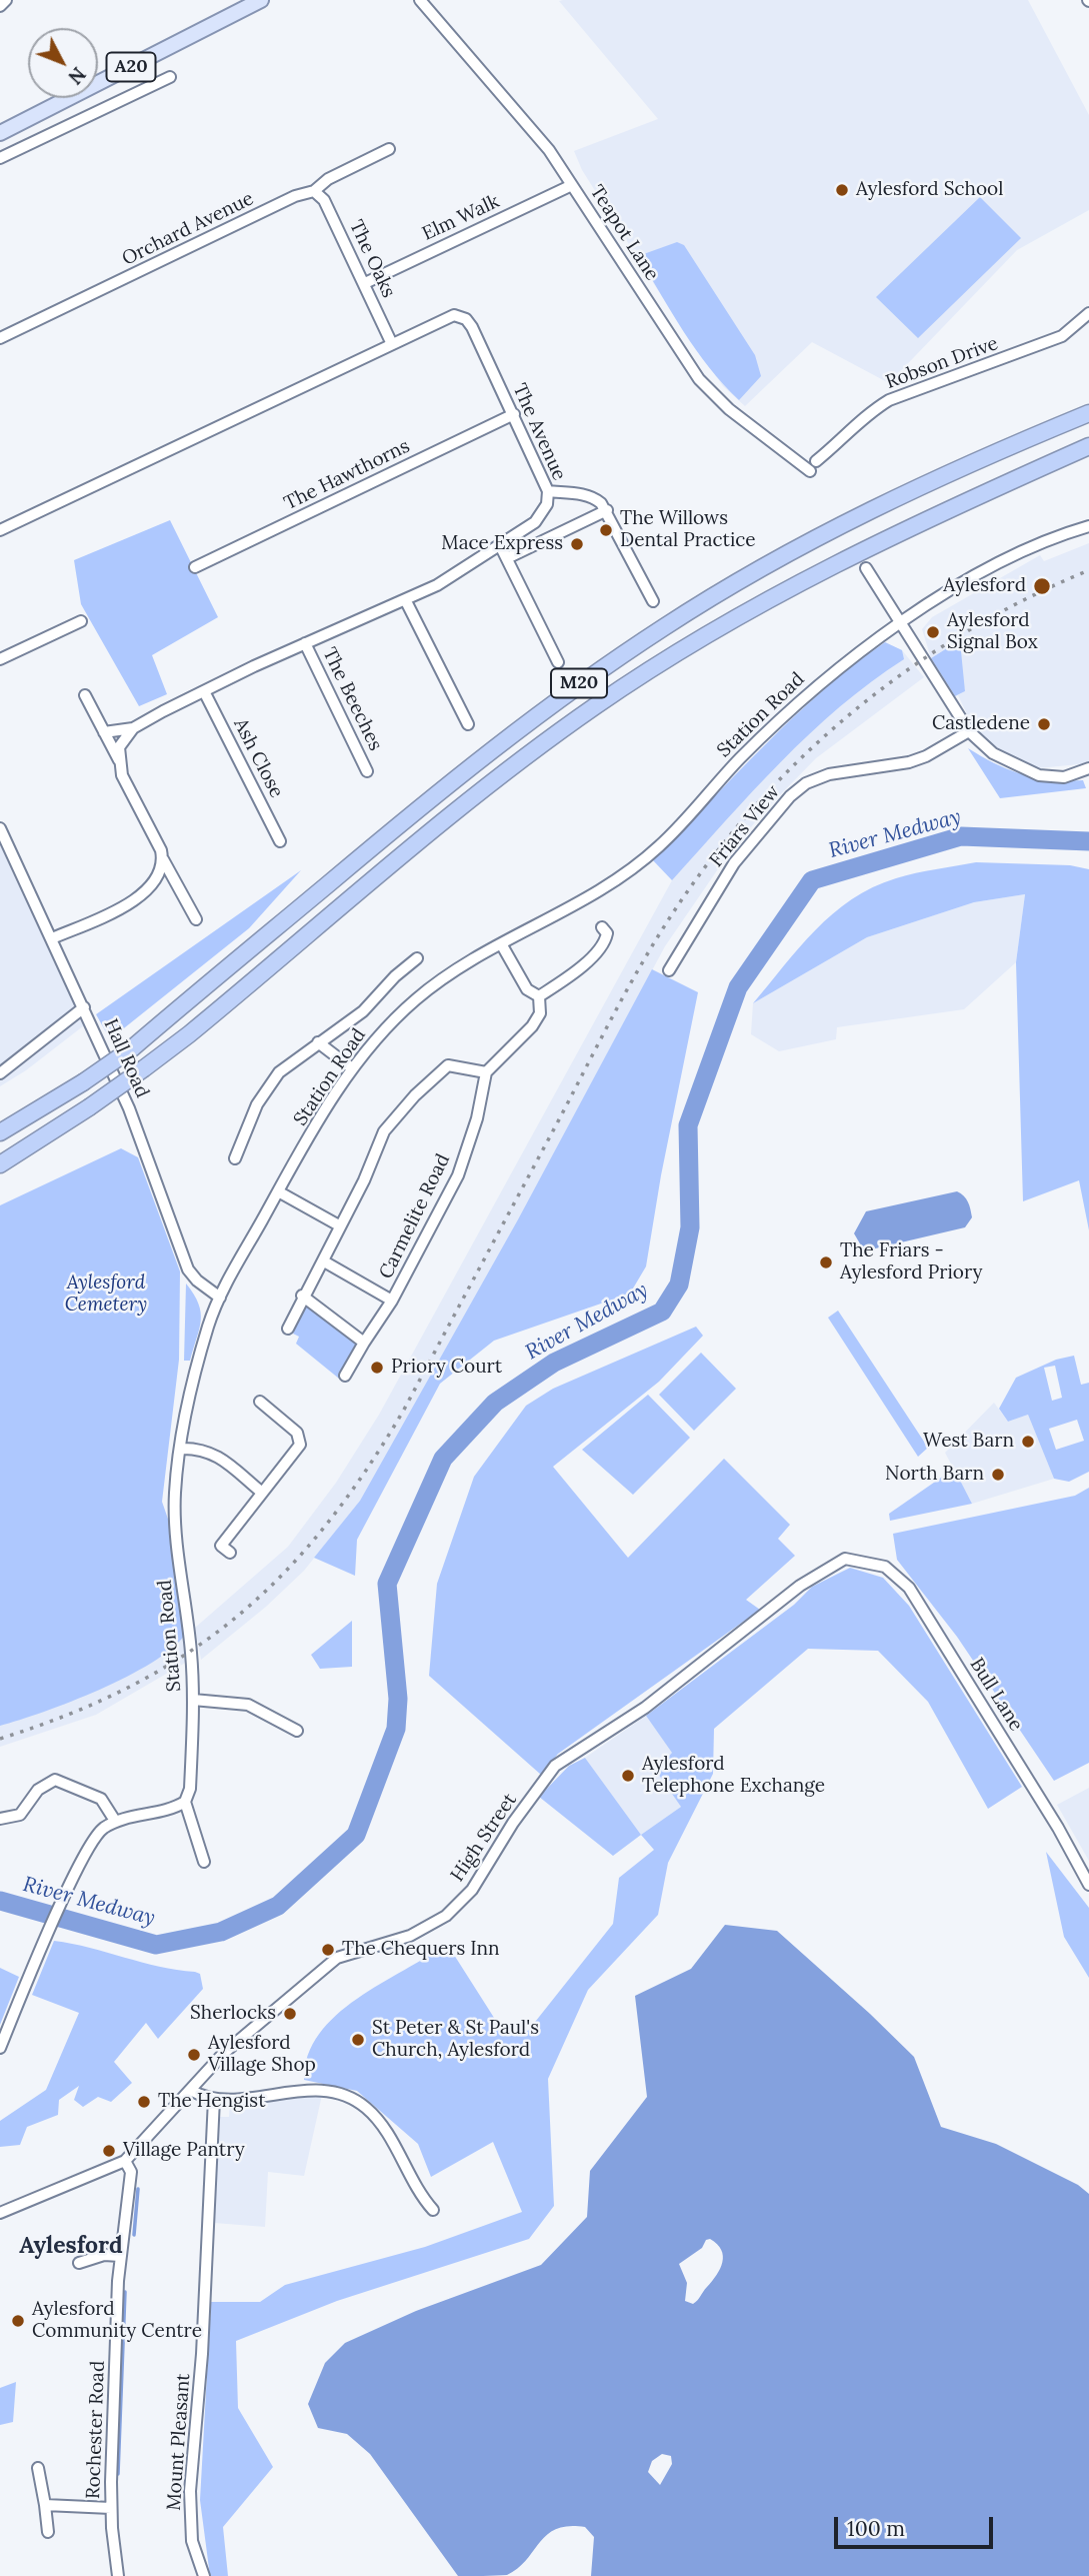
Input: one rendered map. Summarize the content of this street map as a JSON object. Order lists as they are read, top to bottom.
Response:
{
  "streets": {
    "highway": ["M20"],
    "main road": ["A20"],
    "street": [
      "Elm Walk",
      "Orchard Avenue",
      "Teapot Lane",
      "The Oaks",
      "Robson Drive",
      "The Avenue",
      "The Hawthorns",
      "The Beeches",
      "Station Road",
      "Ash Close",
      "Friars View",
      "Hall Road",
      "Carmelite Road",
      "Bull Lane",
      "High Street",
      "Rochester Road",
      "Mount Pleasant"
    ]
  },
  "crossings": [
    ["Elm Walk", "Teapot Lane"],
    ["Elm Walk", "The Oaks"],
    ["Orchard Avenue", "The Oaks"],
    ["Teapot Lane", "Robson Drive"],
    ["The Oaks", "The Avenue"],
    ["The Avenue", "The Hawthorns"],
    ["The Avenue", "The Beeches"],
    ["The Avenue", "Ash Close"],
    ["Station Road", "Hall Road"],
    ["Bull Lane", "High Street"],
    ["High Street", "Rochester Road"]
  ],
  "districts": ["Aylesford"],
  "water": ["River Medway"],
  "parks": ["Aylesford Cemetery"],
  "places": [
    "Aylesford School",
    "The Willows Dental Practice",
    "Mace Express",
    "Aylesford",
    "Aylesford Signal Box",
    "Castledene",
    "The Friars - Aylesford Priory",
    "Priory Court",
    "West Barn",
    "North Barn",
    "Aylesford Telephone Exchange",
    "The Chequers Inn",
    "Sherlocks",
    "St Peter & St Paul's Church, Aylesford",
    "Aylesford Village Shop",
    "The Hengist",
    "Village Pantry",
    "Aylesford Community Centre"
  ],
  "scale_bar": "100 m",
  "north": "bottom right"
}
